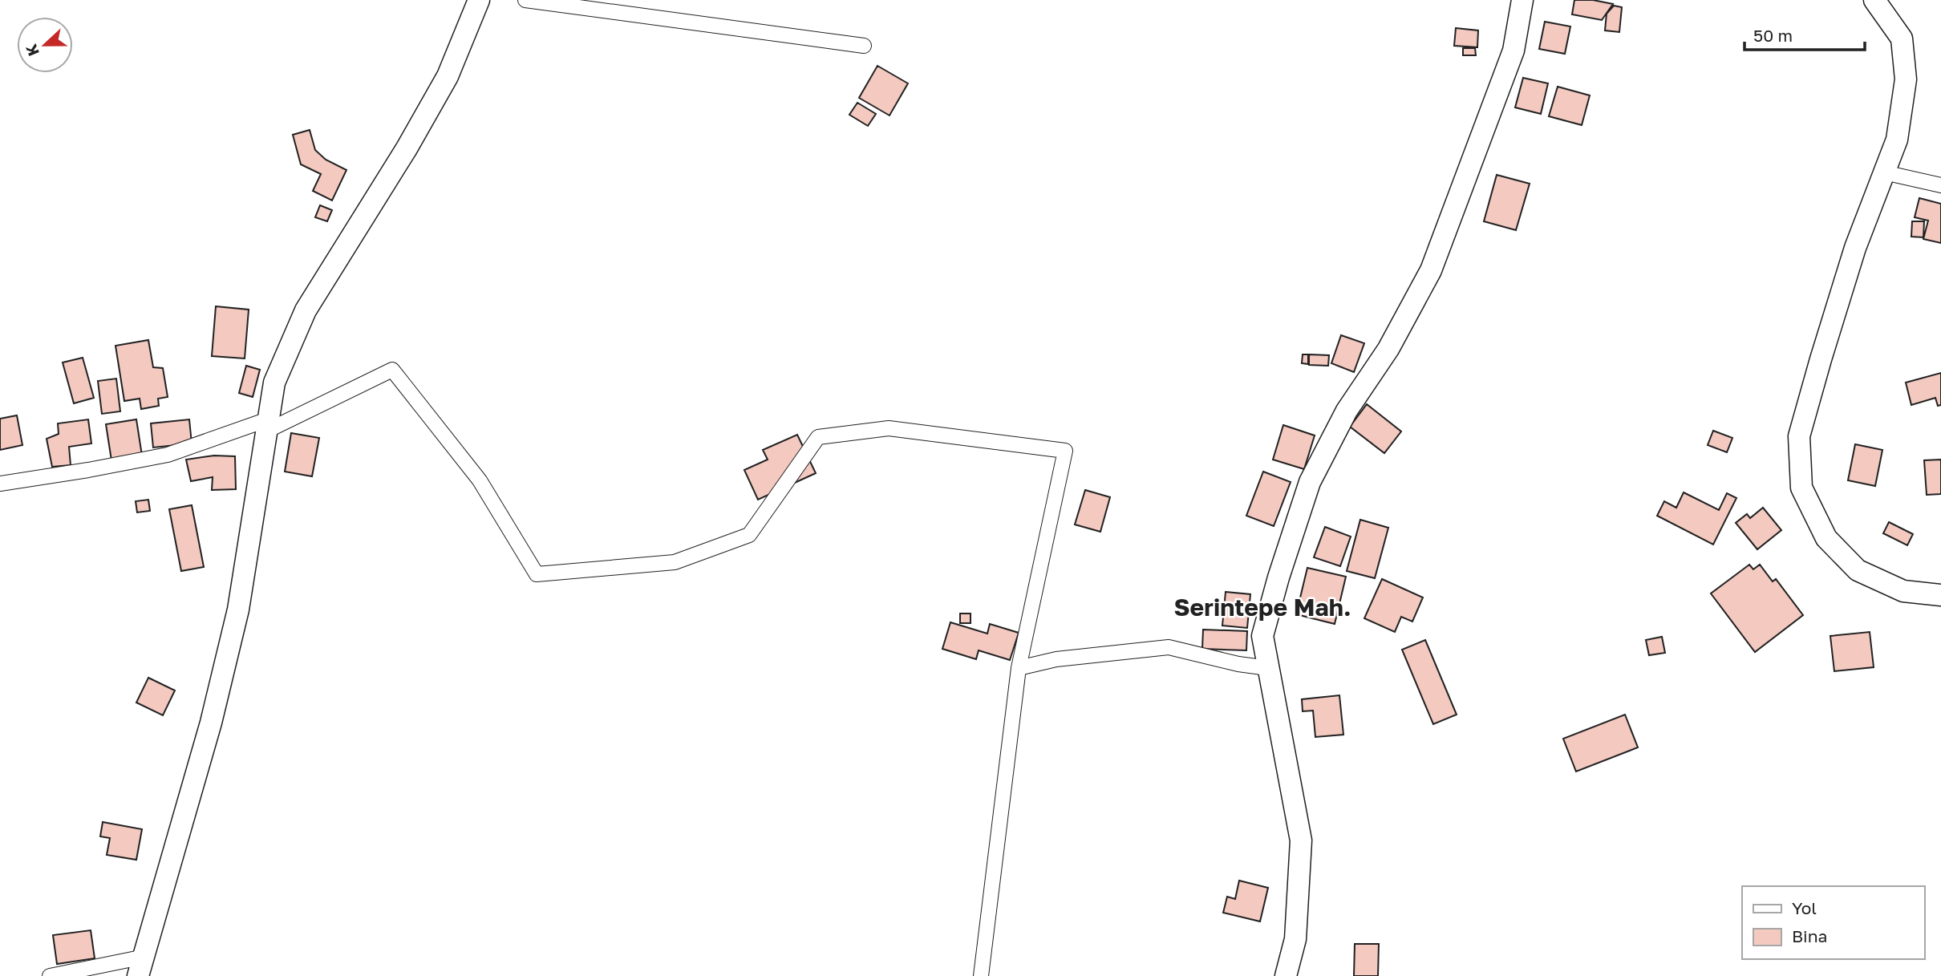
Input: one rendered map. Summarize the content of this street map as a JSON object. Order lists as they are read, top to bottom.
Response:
{
  "districts": ["Serintepe Mah."],
  "legend": ["Yol", "Bina"],
  "scale_bar": "50 m",
  "north": "left"
}
